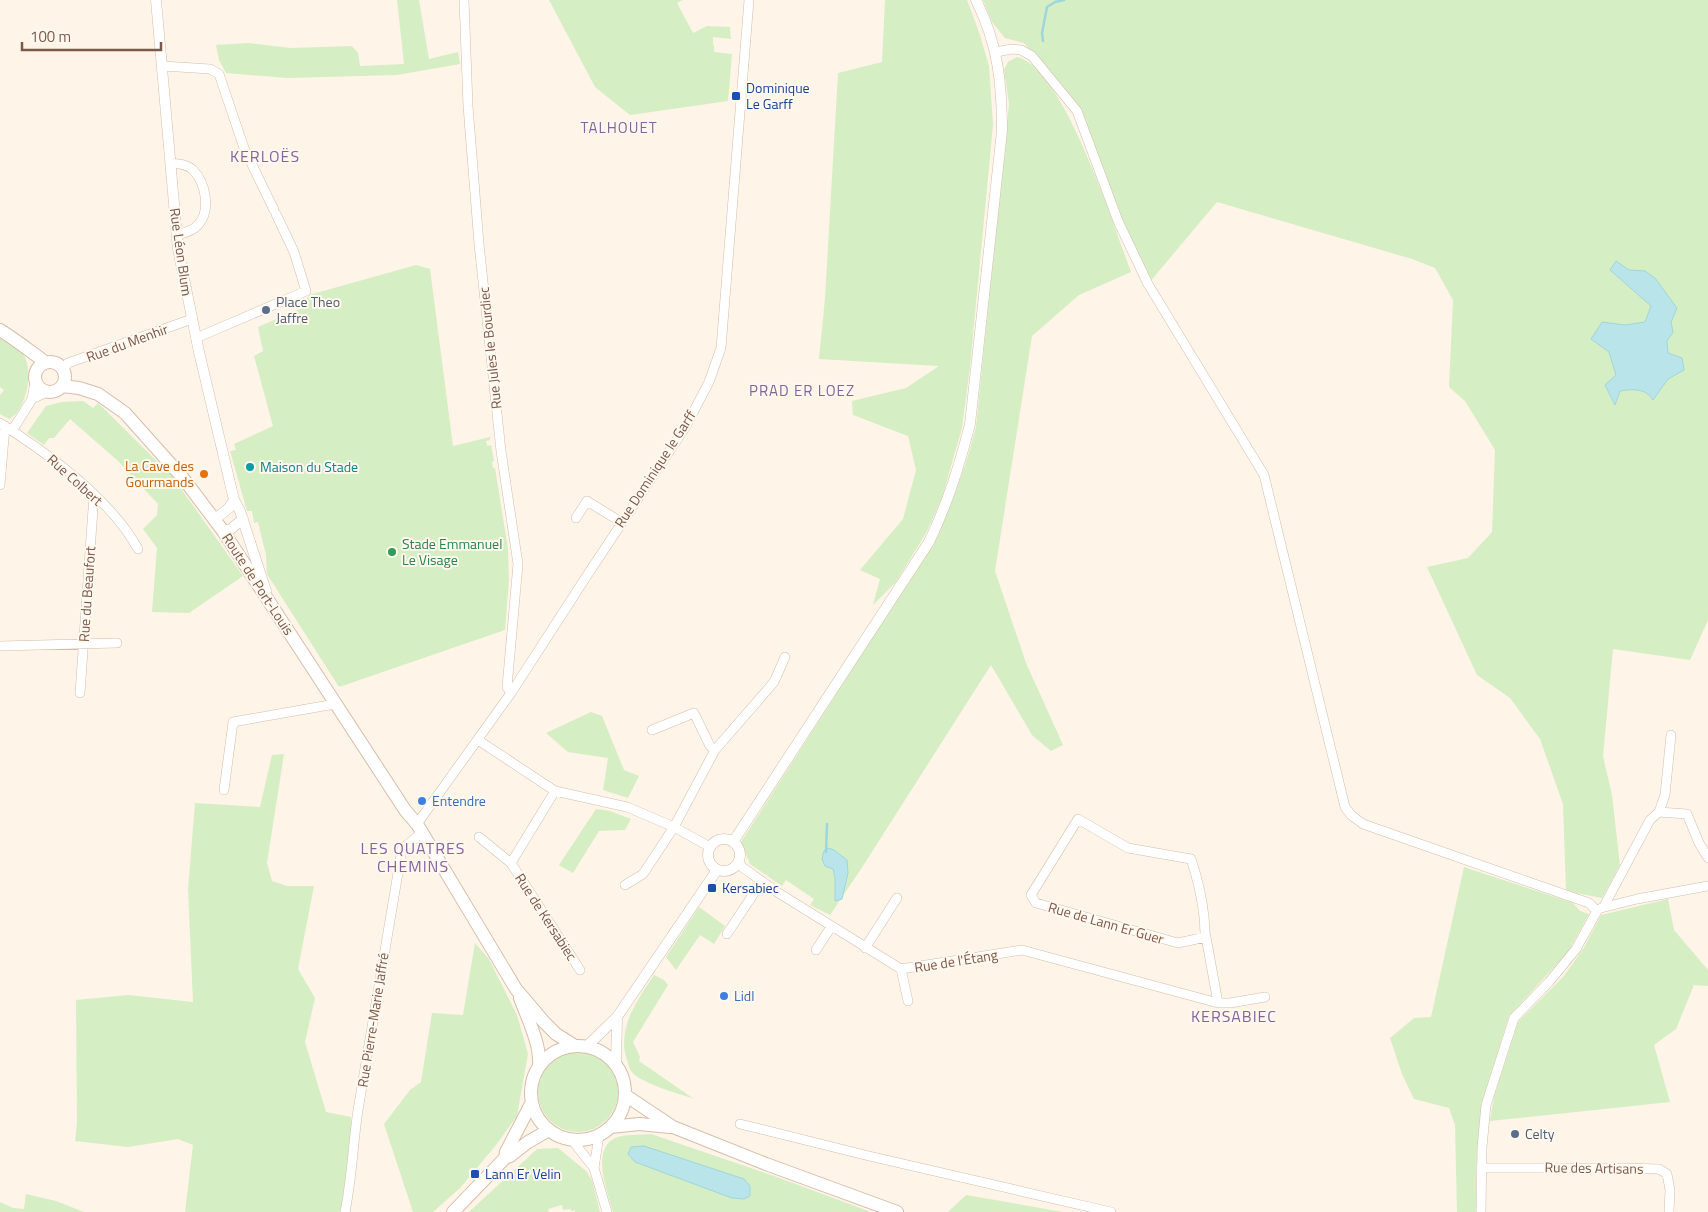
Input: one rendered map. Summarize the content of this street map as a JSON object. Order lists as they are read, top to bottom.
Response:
{
  "streets": {
    "main road": ["Route de Port-Louis"],
    "street": [
      "Rue Léon Blum",
      "Rue du Menhir",
      "Rue Jules le Bourdiec",
      "Rue Dominique le Garff",
      "Rue Colbert",
      "Rue du Beaufort",
      "Rue de Kersabiec",
      "Rue de Lann Er Guer",
      "Rue de l'Étang",
      "Rue Pierre-Marie Jaffré",
      "Rue des Artisans"
    ]
  },
  "crossings": [
    ["Rue Léon Blum", "Rue du Menhir"],
    ["Rue Léon Blum", "Route de Port-Louis"],
    ["Rue du Menhir", "Route de Port-Louis"],
    ["Rue Jules le Bourdiec", "Rue Dominique le Garff"],
    ["Rue Dominique le Garff", "Route de Port-Louis"],
    ["Rue Dominique le Garff", "Rue Pierre-Marie Jaffré"],
    ["Rue Colbert", "Rue du Beaufort"],
    ["Route de Port-Louis", "Rue Pierre-Marie Jaffré"],
    ["Rue de Lann Er Guer", "Rue de l'Étang"]
  ],
  "districts": [
    "TALHOUET",
    "KERLOËS",
    "PRAD ER LOEZ",
    "LES QUATRES CHEMINS",
    "KERSABIEC"
  ],
  "places": {
    "transit": ["Dominique Le Garff", "Kersabiec", "Lann Er Velin"],
    "other": [
      "Place Theo Jaffre",
      "Maison du Stade",
      "La Cave des Gourmands",
      "Stade Emmanuel Le Visage",
      "Entendre",
      "Lidl",
      "Celty"
    ]
  },
  "scale_bar": "100 m"
}
